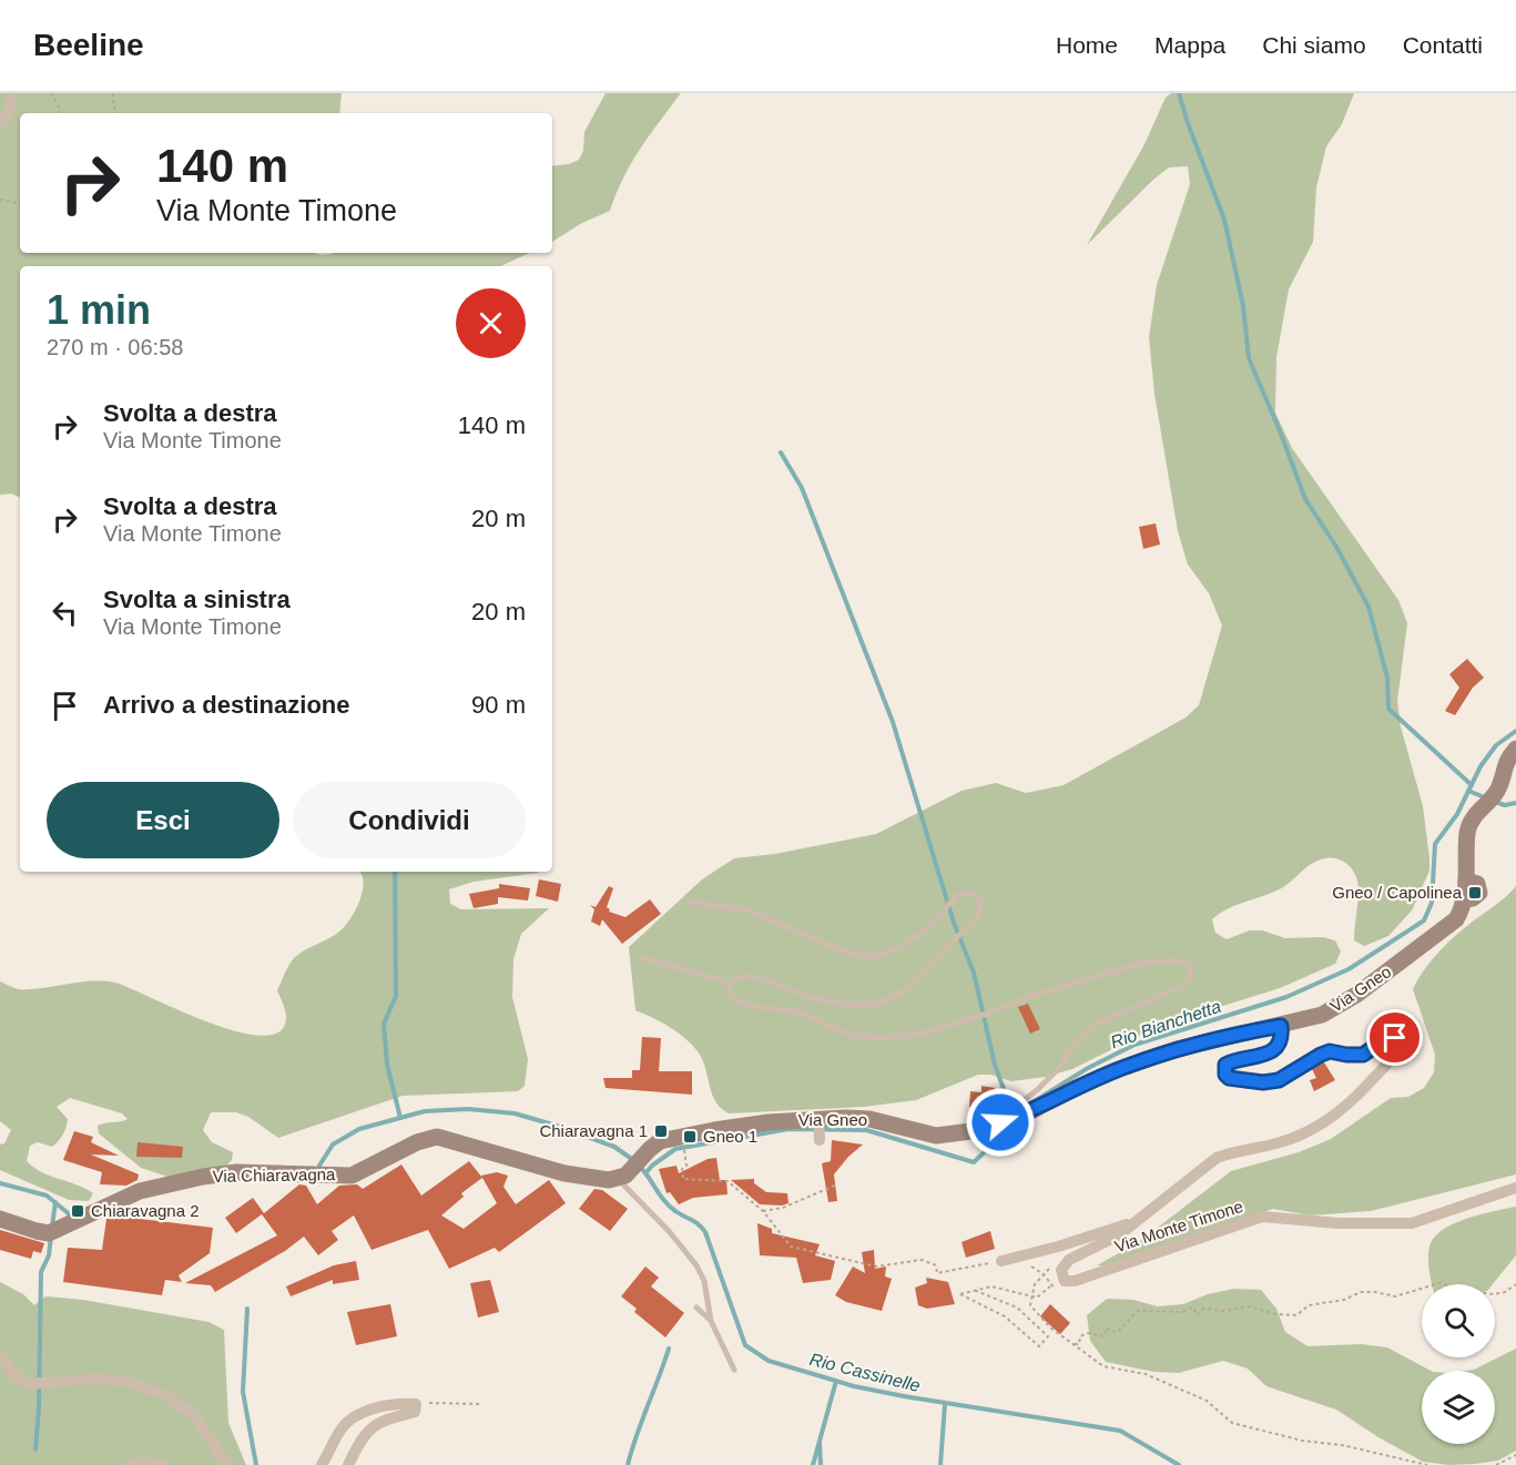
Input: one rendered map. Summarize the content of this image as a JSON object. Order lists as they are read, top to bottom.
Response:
{
  "streets": {
    "street": ["Via Gneo", "Via Chiaravagna", "Via Monte Timone"]
  },
  "crossings": [
    ["Via Gneo", "Via Chiaravagna"],
    ["Via Gneo", "Via Monte Timone"]
  ],
  "water": ["Rio Bianchetta", "Rio Cassinelle"],
  "places": {
    "transit": [
      "Gneo / Capolinea",
      "Chiaravagna 1",
      "Gneo 1",
      "Chiaravagna 2"
    ]
  },
  "page": {
    "header": "Beeline",
    "nav": [
      "Home",
      "Mappa",
      "Chi siamo",
      "Contatti"
    ],
    "turn": ["140 m", "Via Monte Timone"],
    "heading": ["1 min", "270 m · 06:58"],
    "list": [
      {
        "name": "Svolta a destra",
        "note": "Via Monte Timone",
        "value": "140 m"
      },
      {
        "name": "Svolta a destra",
        "note": "Via Monte Timone",
        "value": "20 m"
      },
      {
        "name": "Svolta a sinistra",
        "note": "Via Monte Timone",
        "value": "20 m"
      },
      {
        "name": "Arrivo a destinazione",
        "value": "90 m"
      }
    ],
    "buttons": ["Esci", "Condividi"]
  }
}
